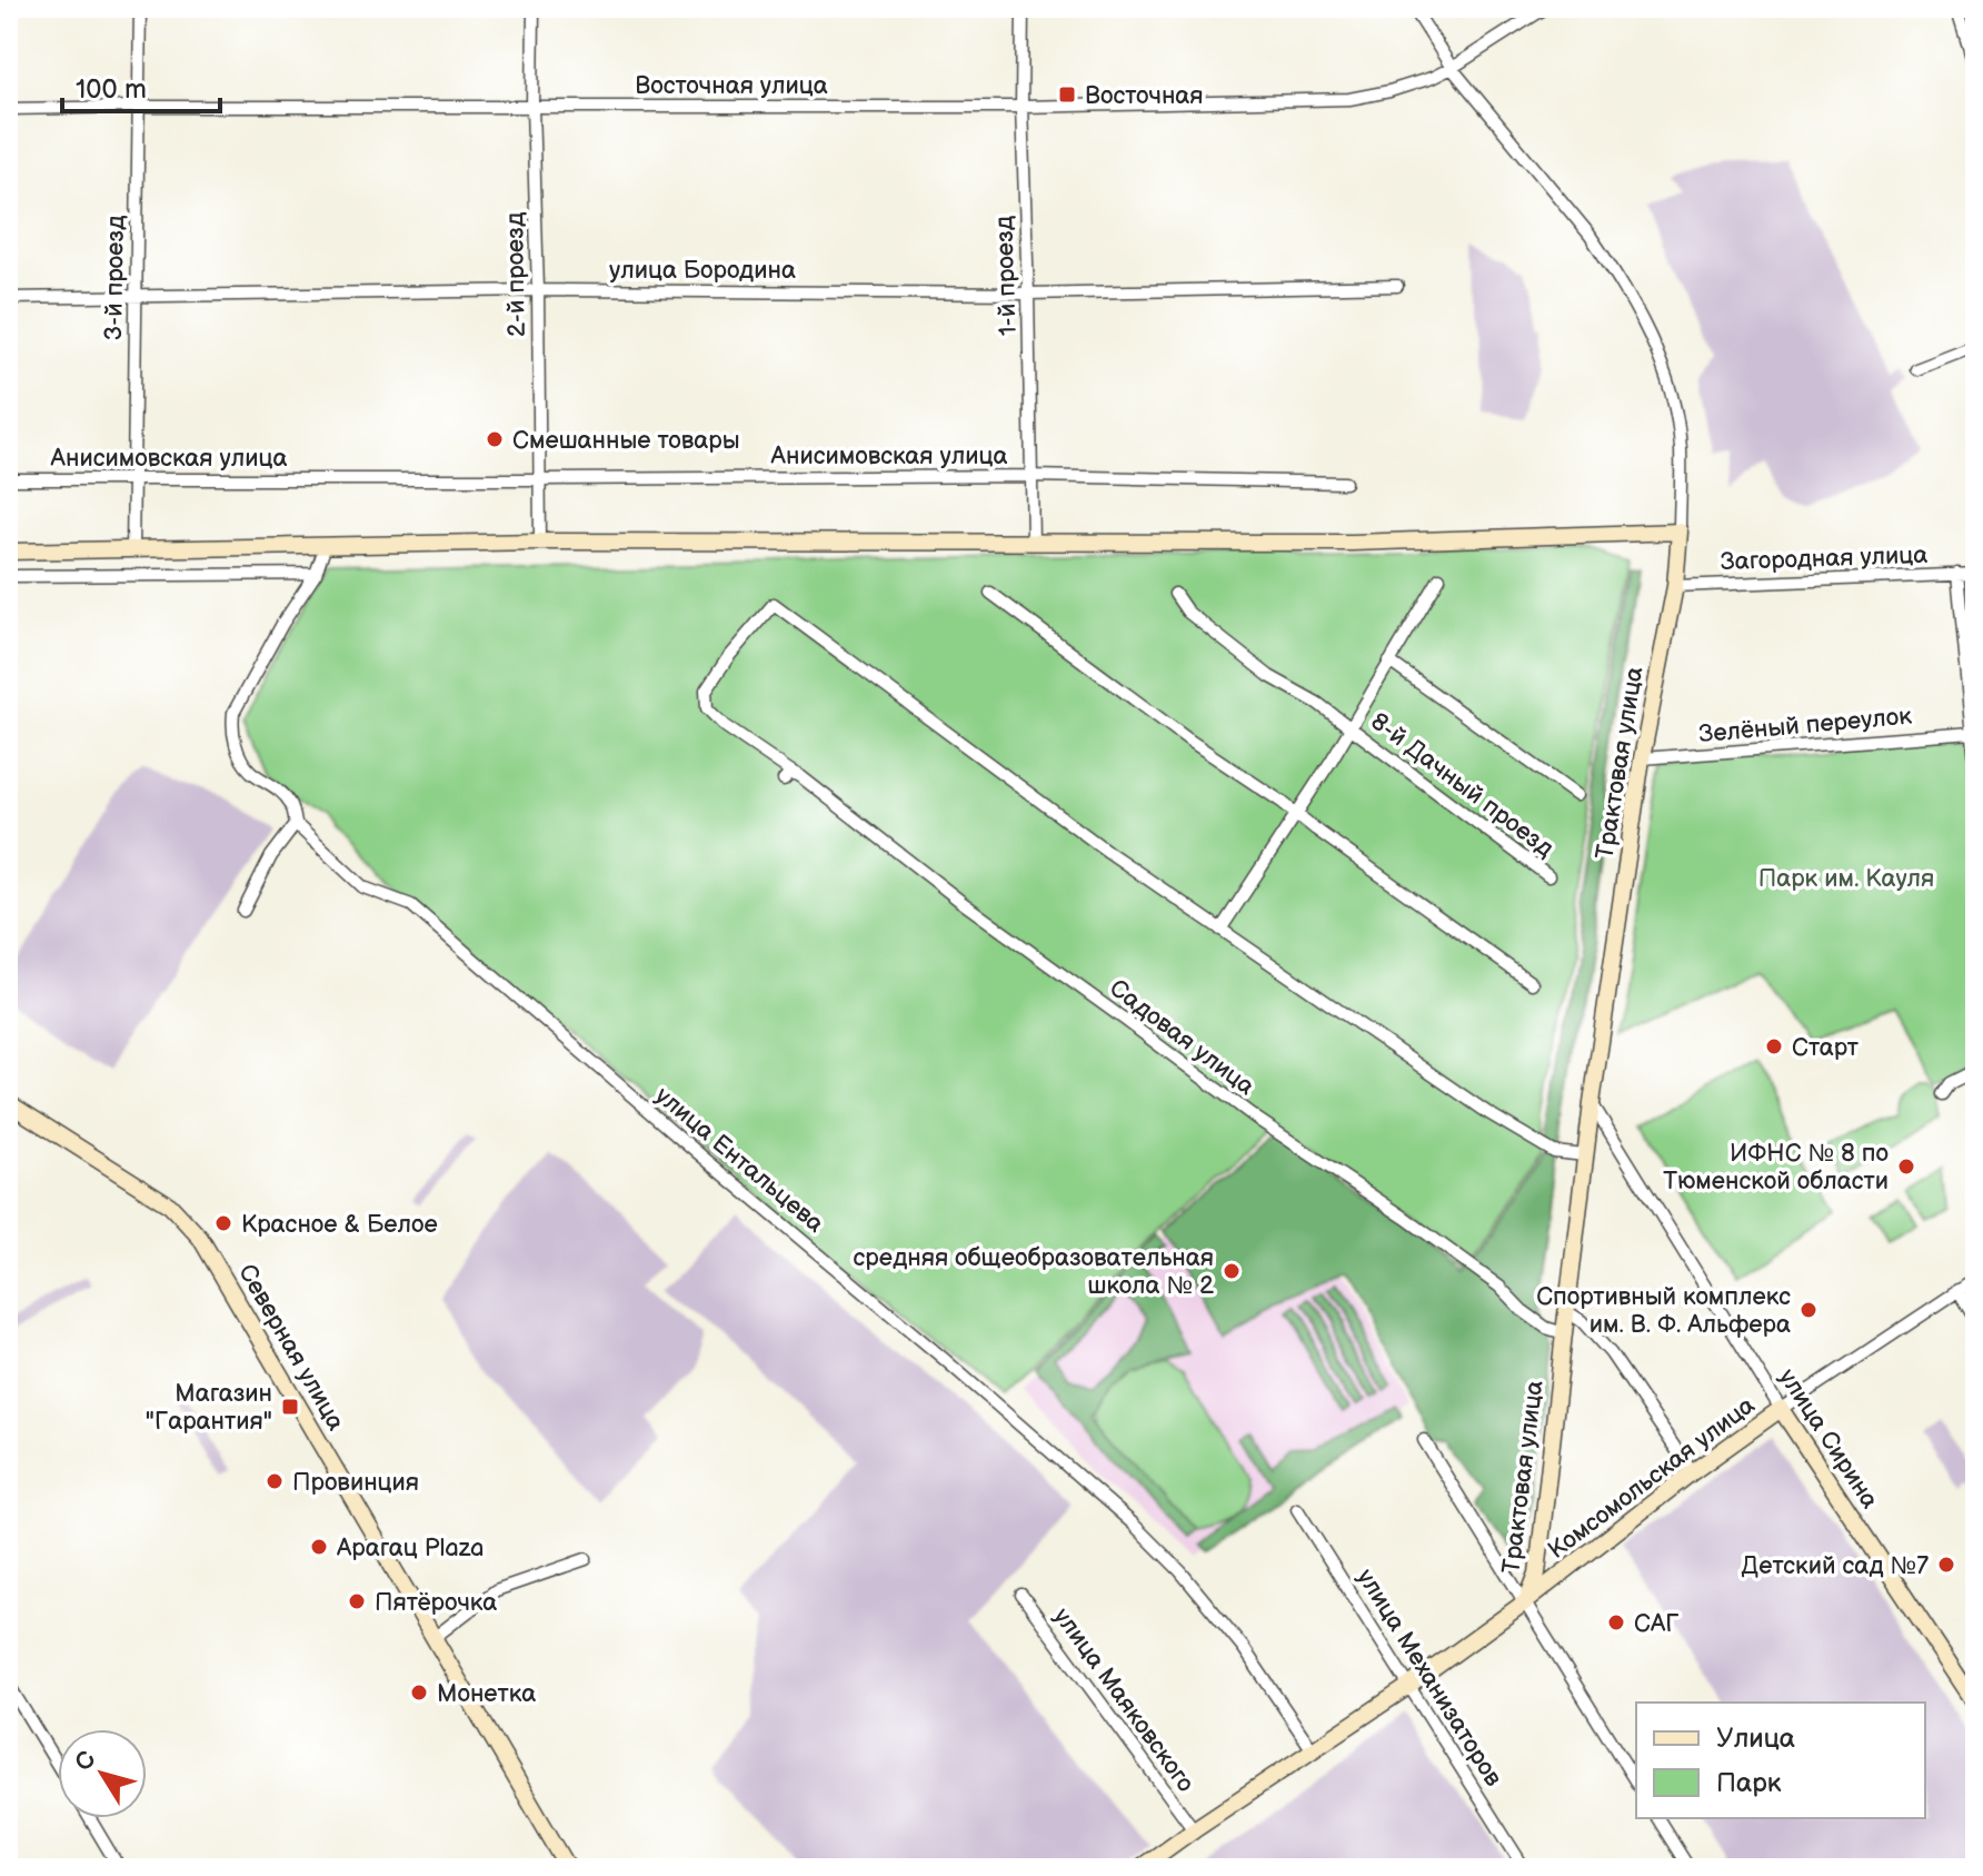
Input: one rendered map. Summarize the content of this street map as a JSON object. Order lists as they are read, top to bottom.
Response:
{
  "streets": {
    "street": [
      "Восточная улица",
      "улица Бородина",
      "2-й проезд",
      "1-й проезд",
      "3-й проезд",
      "Анисимовская улица",
      "Загородная улица",
      "Зелёный переулок",
      "Трактовая улица",
      "8-й Дачный проезд",
      "Садовая улица",
      "улица Ентальцева",
      "Северная улица",
      "улица Сирина",
      "Комсомольская улица",
      "улица Механизаторов",
      "улица Маяковского"
    ]
  },
  "crossings": [
    ["Восточная улица", "2-й проезд"],
    ["Восточная улица", "1-й проезд"],
    ["Восточная улица", "3-й проезд"],
    ["Восточная улица", "Трактовая улица"],
    ["улица Бородина", "2-й проезд"],
    ["улица Бородина", "1-й проезд"],
    ["улица Бородина", "3-й проезд"],
    ["2-й проезд", "Анисимовская улица"],
    ["1-й проезд", "Анисимовская улица"],
    ["3-й проезд", "Анисимовская улица"],
    ["Загородная улица", "Трактовая улица"],
    ["Зелёный переулок", "Трактовая улица"],
    ["Трактовая улица", "Садовая улица"],
    ["Трактовая улица", "улица Сирина"],
    ["Трактовая улица", "Комсомольская улица"],
    ["улица Ентальцева", "Комсомольская улица"],
    ["улица Сирина", "Комсомольская улица"],
    ["Комсомольская улица", "улица Механизаторов"],
    ["Комсомольская улица", "улица Маяковского"]
  ],
  "parks": ["Парк им. Кауля"],
  "places": {
    "transit": ["Восточная", "Магазин \"Гарантия\""],
    "other": [
      "Смешанные товары",
      "Старт",
      "ИФНС № 8 по Тюменской области",
      "Красное & Белое",
      "средняя общеобразовательная школа № 2",
      "Спортивный комплекс им. В. Ф. Альфера",
      "Провинция",
      "Арагац Plaza",
      "Детский сад №7",
      "Пятёрочка",
      "САГ",
      "Монетка"
    ]
  },
  "legend": ["Улица", "Парк"],
  "scale_bar": "100 m",
  "north": "top left"
}
